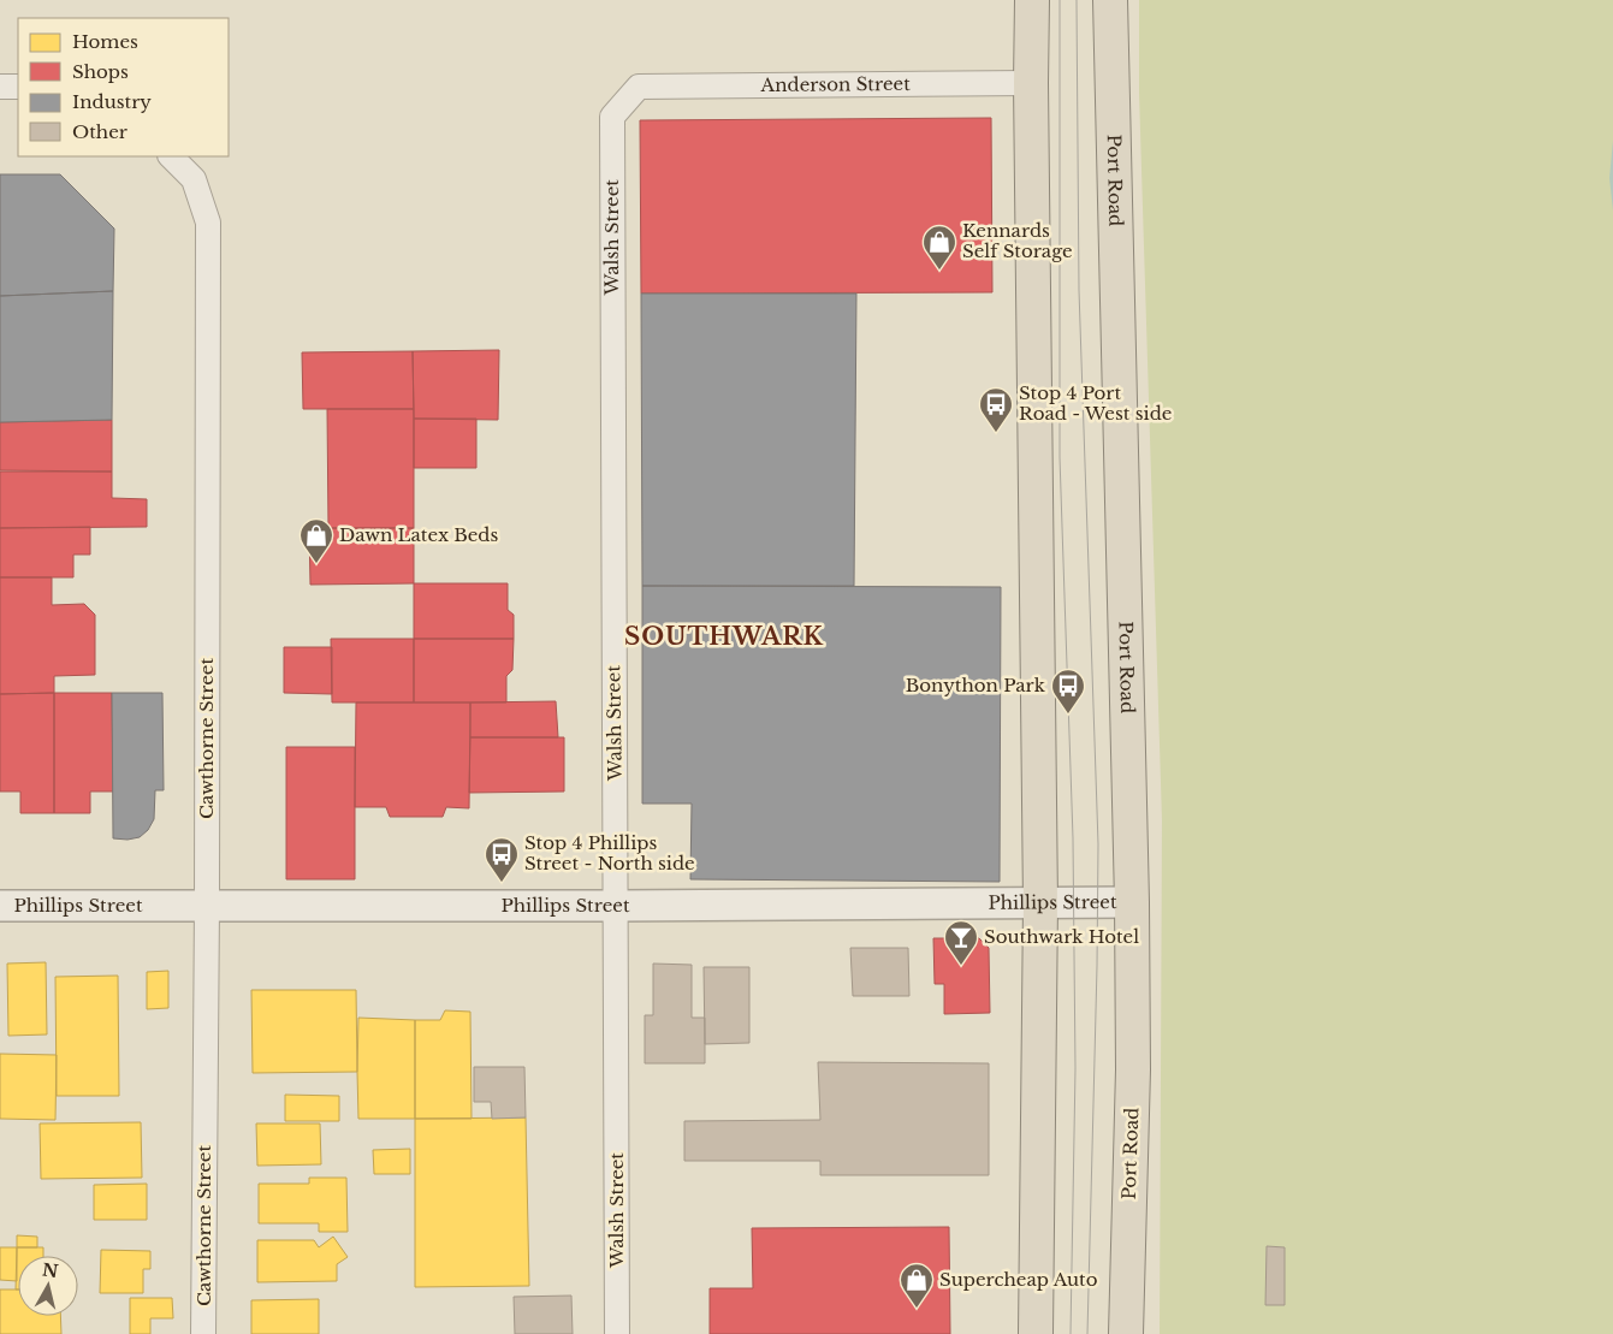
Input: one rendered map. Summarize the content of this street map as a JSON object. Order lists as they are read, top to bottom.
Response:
{
  "streets": {
    "highway": ["Port Road"],
    "street": [
      "Anderson Street",
      "Walsh Street",
      "Cawthorne Street",
      "Phillips Street"
    ]
  },
  "crossings": [
    ["Anderson Street", "Walsh Street"],
    ["Port Road", "Phillips Street"],
    ["Walsh Street", "Phillips Street"],
    ["Cawthorne Street", "Phillips Street"]
  ],
  "districts": ["SOUTHWARK"],
  "places": {
    "shop": ["Kennards Self Storage", "Dawn Latex Beds", "Supercheap Auto"],
    "bus stop": ["Stop 4 Port Road - West side", "Bonython Park", "Stop 4 Phillips Street - North side"],
    "bar": ["Southwark Hotel"]
  },
  "legend": [
    "Homes",
    "Shops",
    "Industry",
    "Other"
  ],
  "north": "top"
}
